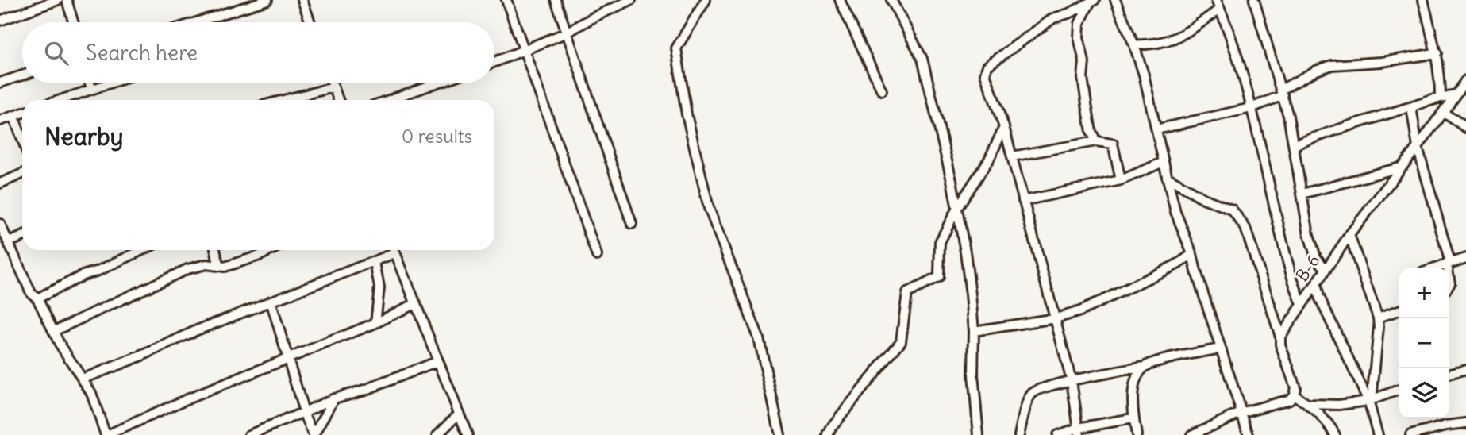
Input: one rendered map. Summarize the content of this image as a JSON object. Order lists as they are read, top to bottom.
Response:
{
  "streets": {
    "street": ["B-6"]
  },
  "page": {
    "search": "Search here",
    "heading": ["Nearby", "0 results"],
    "map_buttons": ["+", "−"]
  }
}
